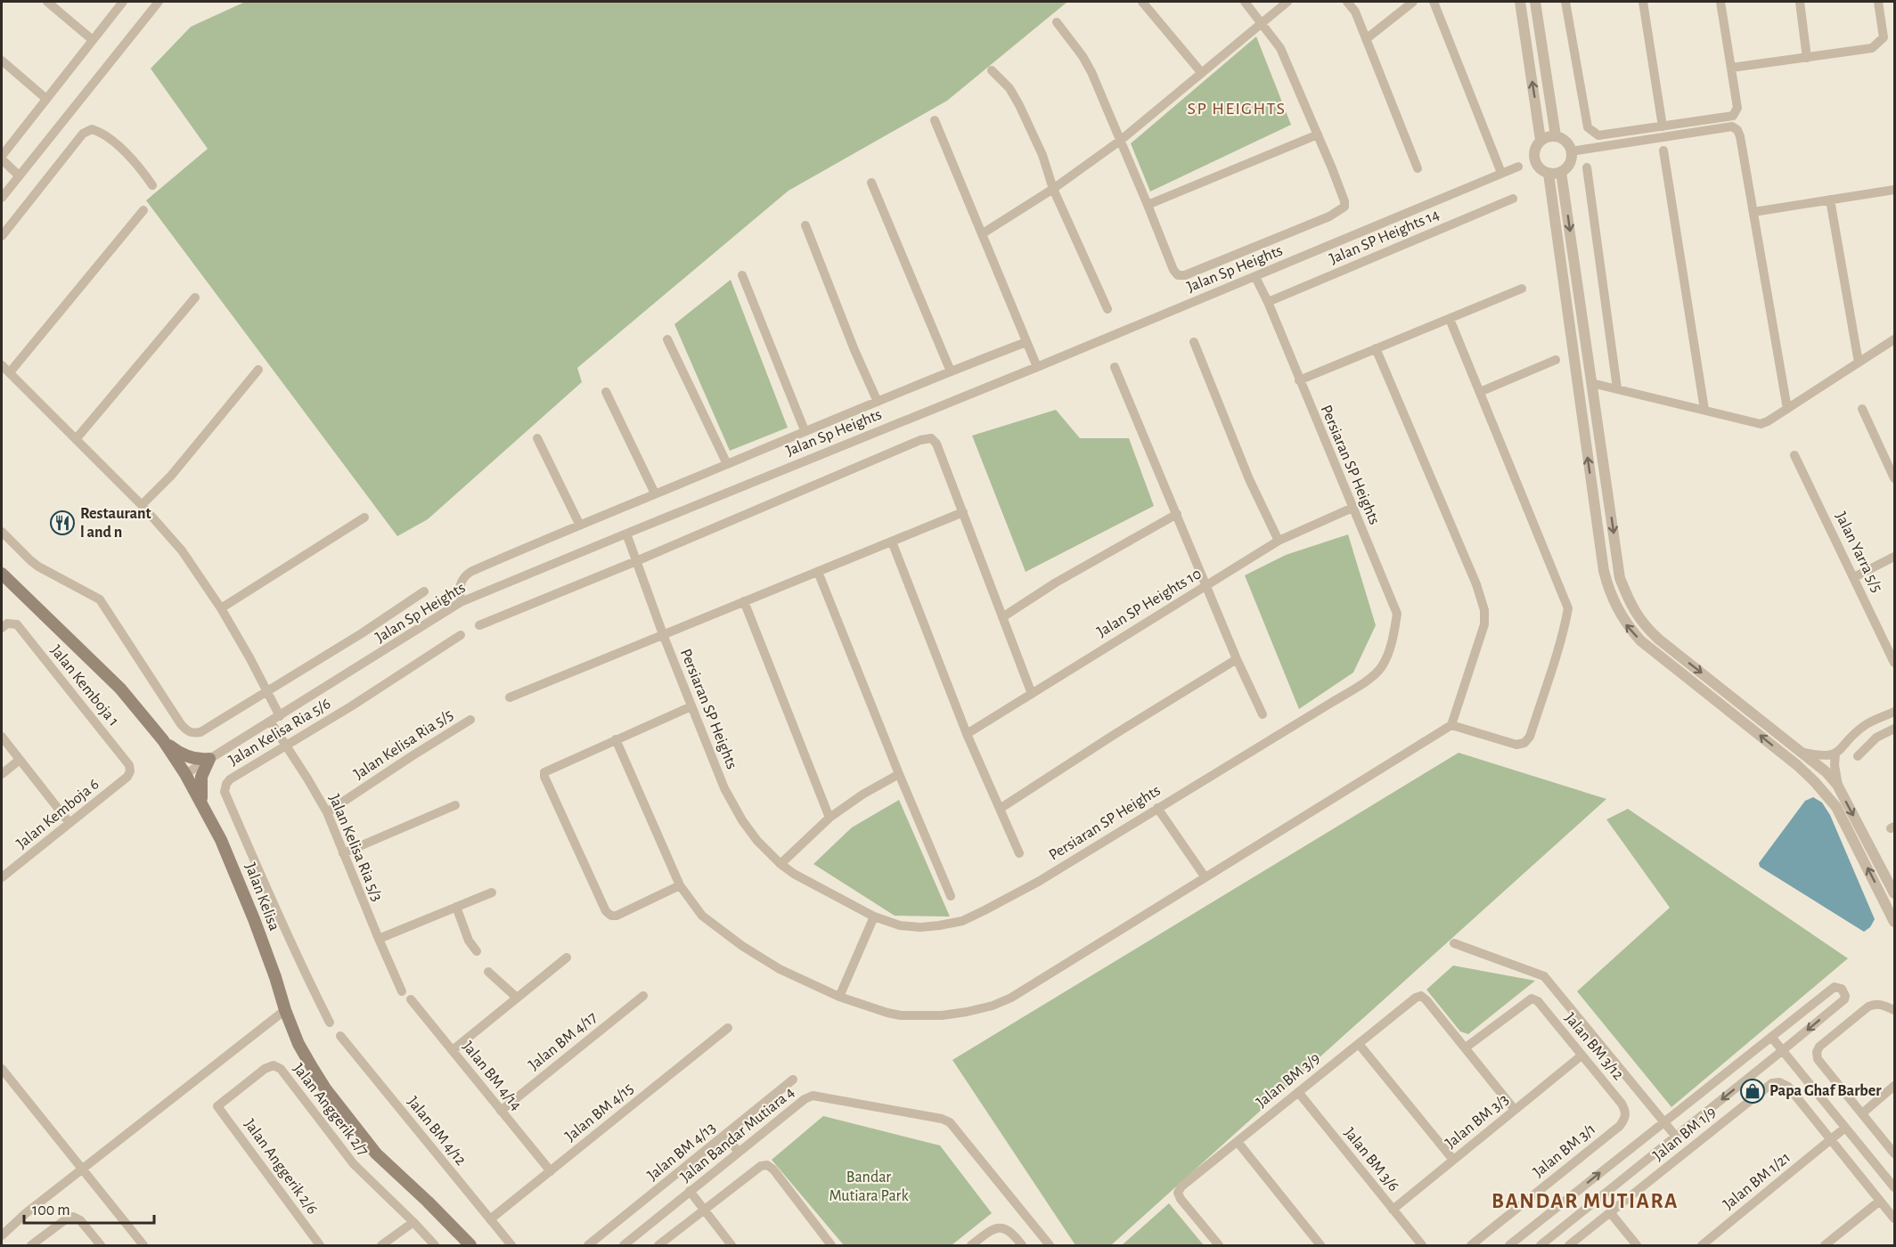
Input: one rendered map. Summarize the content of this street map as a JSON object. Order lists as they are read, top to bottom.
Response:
{
  "streets": {
    "main road": ["Jalan Kelisa"],
    "street": [
      "Jalan SP Heights 14",
      "Jalan Sp Heights",
      "Persiaran SP Heights",
      "Jalan Yarra 5/5",
      "Jalan SP Heights 10",
      "Jalan Kemboja 1",
      "Jalan Kelisa Ria 5/6",
      "Jalan Kelisa Ria 5/5",
      "Jalan Kemboja 6",
      "Jalan Kelisa Ria 5/3",
      "Jalan BM 4/17",
      "Jalan BM 3/12",
      "Jalan BM 4/14",
      "Jalan BM 3/9",
      "Jalan Anggerik 2/7",
      "Jalan BM 4/15",
      "Jalan BM 3/3",
      "Jalan BM 4/12",
      "Jalan BM 1/9",
      "Jalan Bandar Mutiara 4",
      "Jalan BM 3/1",
      "Jalan BM 4/13",
      "Jalan BM 3/6",
      "Jalan Anggerik 2/6",
      "Jalan BM 1/21"
    ]
  },
  "crossings": [
    ["Jalan SP Heights 14", "Persiaran SP Heights"],
    ["Jalan Sp Heights", "Persiaran SP Heights"],
    ["Jalan Sp Heights", "Jalan Kelisa Ria 5/3"],
    ["Jalan Sp Heights", "Jalan Kelisa"],
    ["Persiaran SP Heights", "Jalan SP Heights 10"],
    ["Jalan Kemboja 1", "Jalan Kemboja 6"],
    ["Jalan Kelisa Ria 5/6", "Jalan Kelisa Ria 5/3"],
    ["Jalan Kelisa Ria 5/5", "Jalan Kelisa Ria 5/3"],
    ["Jalan BM 4/17", "Jalan BM 4/14"],
    ["Jalan BM 3/12", "Jalan BM 3/9"],
    ["Jalan BM 3/12", "Jalan BM 3/3"],
    ["Jalan BM 3/12", "Jalan BM 3/1"],
    ["Jalan BM 4/14", "Jalan BM 4/15"],
    ["Jalan BM 3/9", "Jalan BM 3/6"],
    ["Jalan Anggerik 2/7", "Jalan Anggerik 2/6"],
    ["Jalan BM 4/15", "Jalan BM 4/12"],
    ["Jalan BM 3/3", "Jalan BM 3/6"],
    ["Jalan BM 1/9", "Jalan BM 1/21"]
  ],
  "districts": ["SP HEIGHTS", "BANDAR MUTIARA"],
  "parks": ["Bandar Mutiara Park"],
  "places": {
    "restaurant": ["Restaurant l and n"],
    "shop": ["Papa Ghaf Barber"]
  },
  "scale_bar": "100 m"
}
